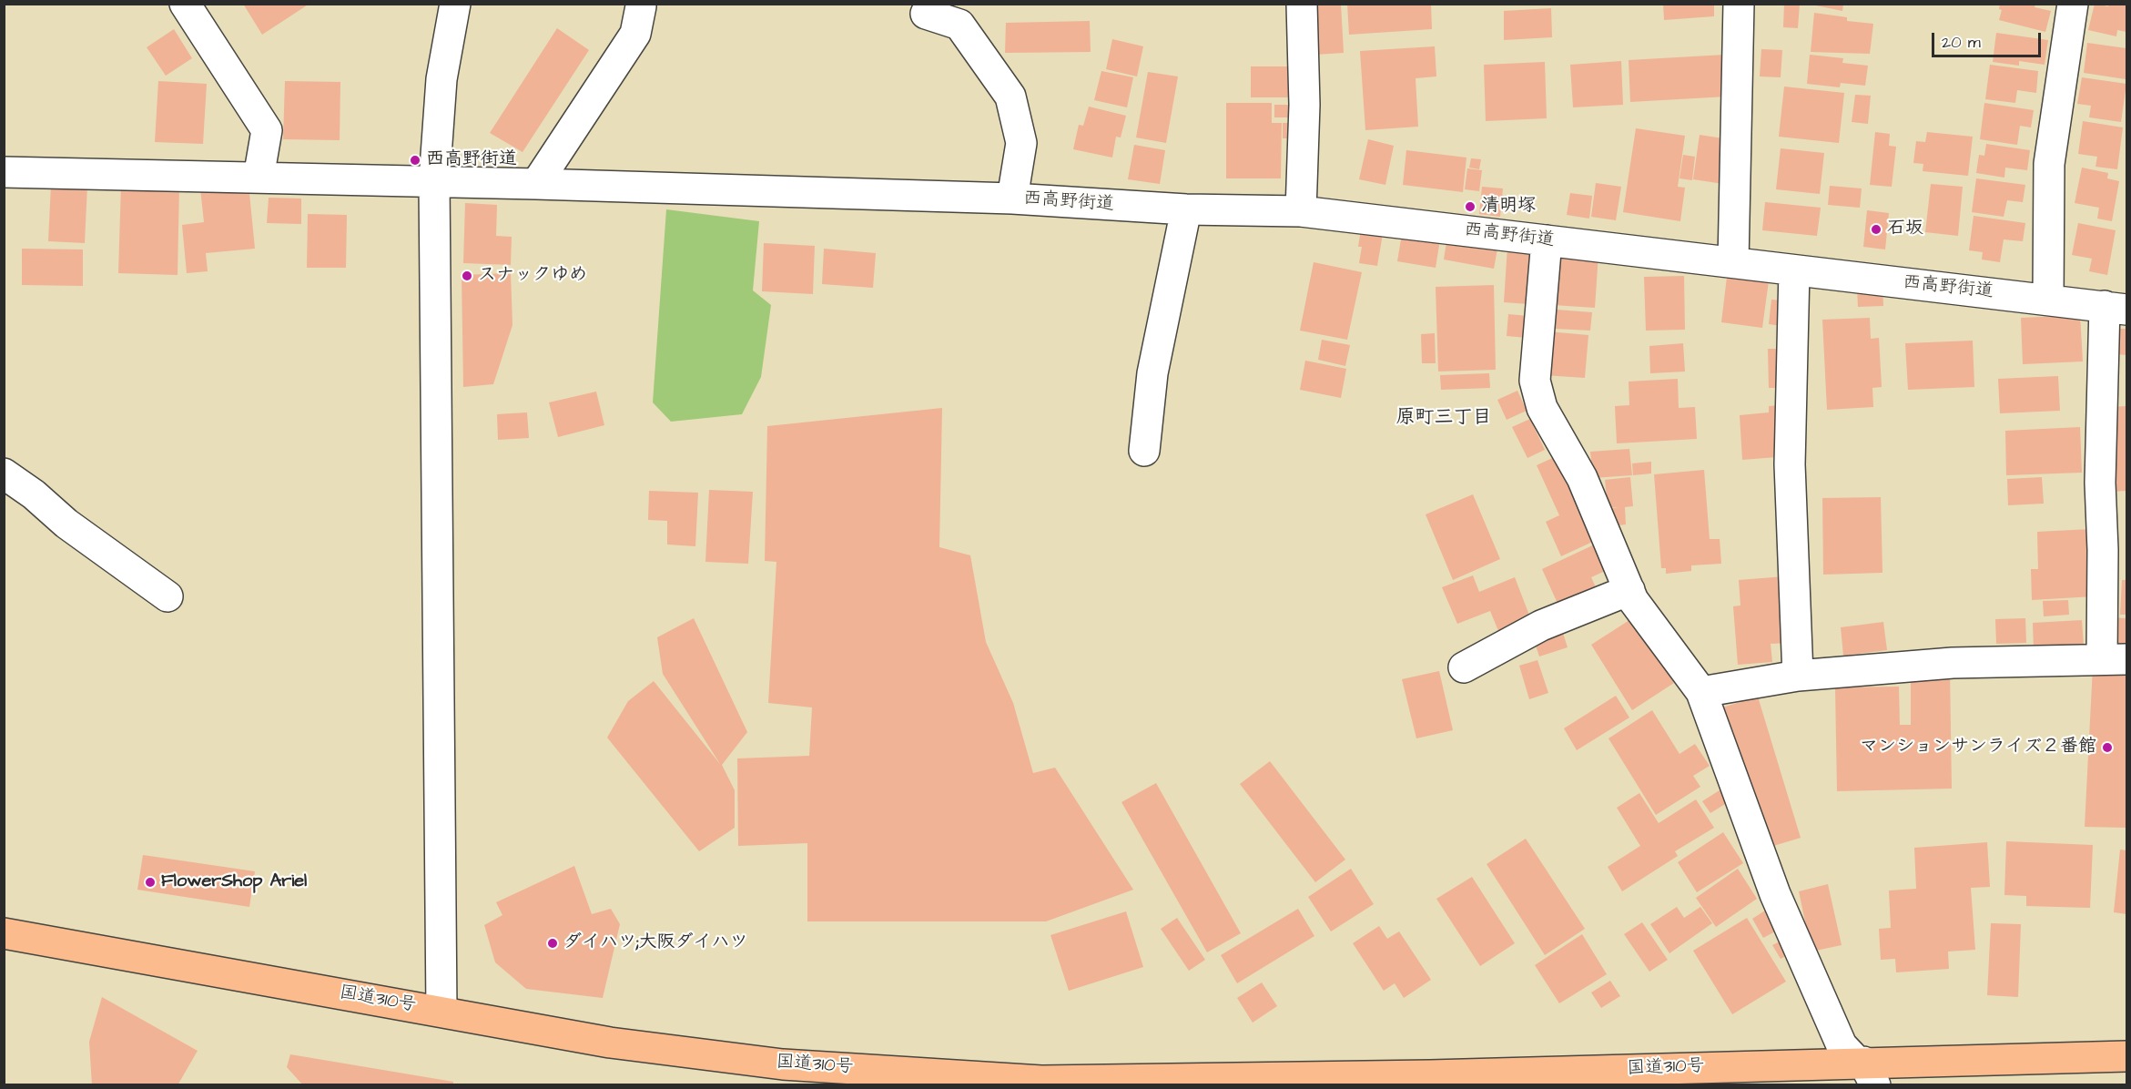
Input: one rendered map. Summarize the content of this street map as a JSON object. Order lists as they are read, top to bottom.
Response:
{
  "streets": {
    "highway": ["国道310号"],
    "street": ["西高野街道"]
  },
  "districts": ["原町三丁目"],
  "places": [
    "西高野街道",
    "清明塚",
    "石坂",
    "スナックゆめ",
    "マンションサンライズ２番館",
    "FlowerShop Ariel",
    "ダイハツ;大阪ダイハツ"
  ],
  "scale_bar": "20 m"
}
